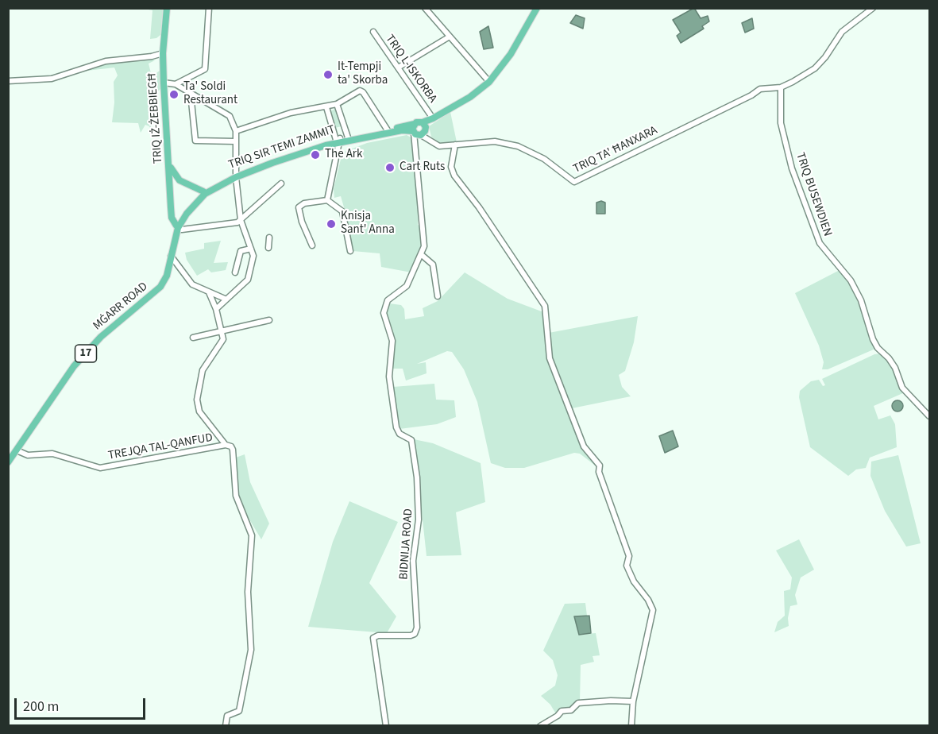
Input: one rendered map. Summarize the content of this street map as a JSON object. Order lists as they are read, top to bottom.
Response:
{
  "streets": {
    "main road": [
      "TRIQ IŻ-ŻEBBIEGĦ",
      "TRIQ SIR TEMI ZAMMIT",
      "MĠARR ROAD",
      "17"
    ],
    "street": [
      "TRIQ L-ISKORBA",
      "TRIQ TA' ĦANXARA",
      "TRIQ BUSEWDIEN",
      "TREJQA TAL-QANFUD",
      "BIDNIJA ROAD"
    ]
  },
  "crossings": [
    ["TRIQ IŻ-ŻEBBIEGĦ", "TRIQ SIR TEMI ZAMMIT"],
    ["TRIQ IŻ-ŻEBBIEGĦ", "MĠARR ROAD"],
    ["TRIQ IŻ-ŻEBBIEGĦ", "17"],
    ["TRIQ SIR TEMI ZAMMIT", "TRIQ TA' ĦANXARA"],
    ["TRIQ SIR TEMI ZAMMIT", "MĠARR ROAD"],
    ["TRIQ SIR TEMI ZAMMIT", "BIDNIJA ROAD"],
    ["TRIQ TA' ĦANXARA", "TRIQ BUSEWDIEN"],
    ["TRIQ TA' ĦANXARA", "BIDNIJA ROAD"],
    ["MĠARR ROAD", "TREJQA TAL-QANFUD"]
  ],
  "places": [
    "It-Tempji ta' Skorba",
    "Ta' Soldi Restaurant",
    "The Ark",
    "Cart Ruts",
    "Knisja Sant' Anna"
  ],
  "scale_bar": "200 m"
}
